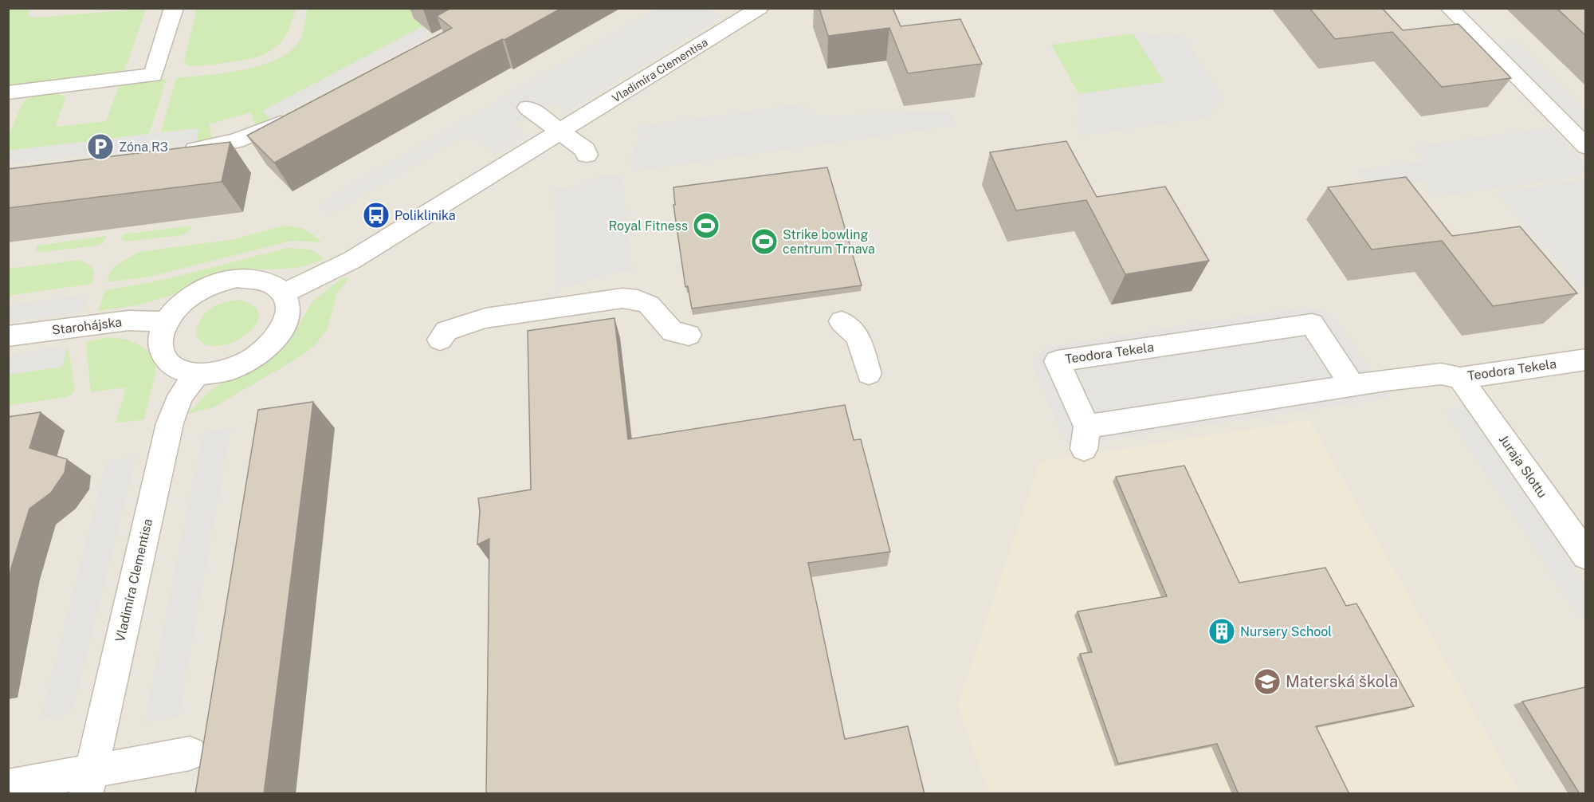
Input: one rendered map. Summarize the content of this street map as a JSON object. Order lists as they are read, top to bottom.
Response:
{
  "streets": {
    "street": [
      "Vladimíra Clementisa",
      "Starohájska",
      "Teodora Tekela",
      "Juraja Slottu"
    ]
  },
  "crossings": [
    ["Vladimíra Clementisa", "Starohájska"],
    ["Teodora Tekela", "Juraja Slottu"]
  ],
  "places": {
    "parking": ["Zóna R3"],
    "bus stop": ["Poliklinika"],
    "sports": ["Royal Fitness", "Strike bowling centrum Trnava"],
    "building": ["Nursery School"],
    "school or university": ["Materská škola"]
  }
}
